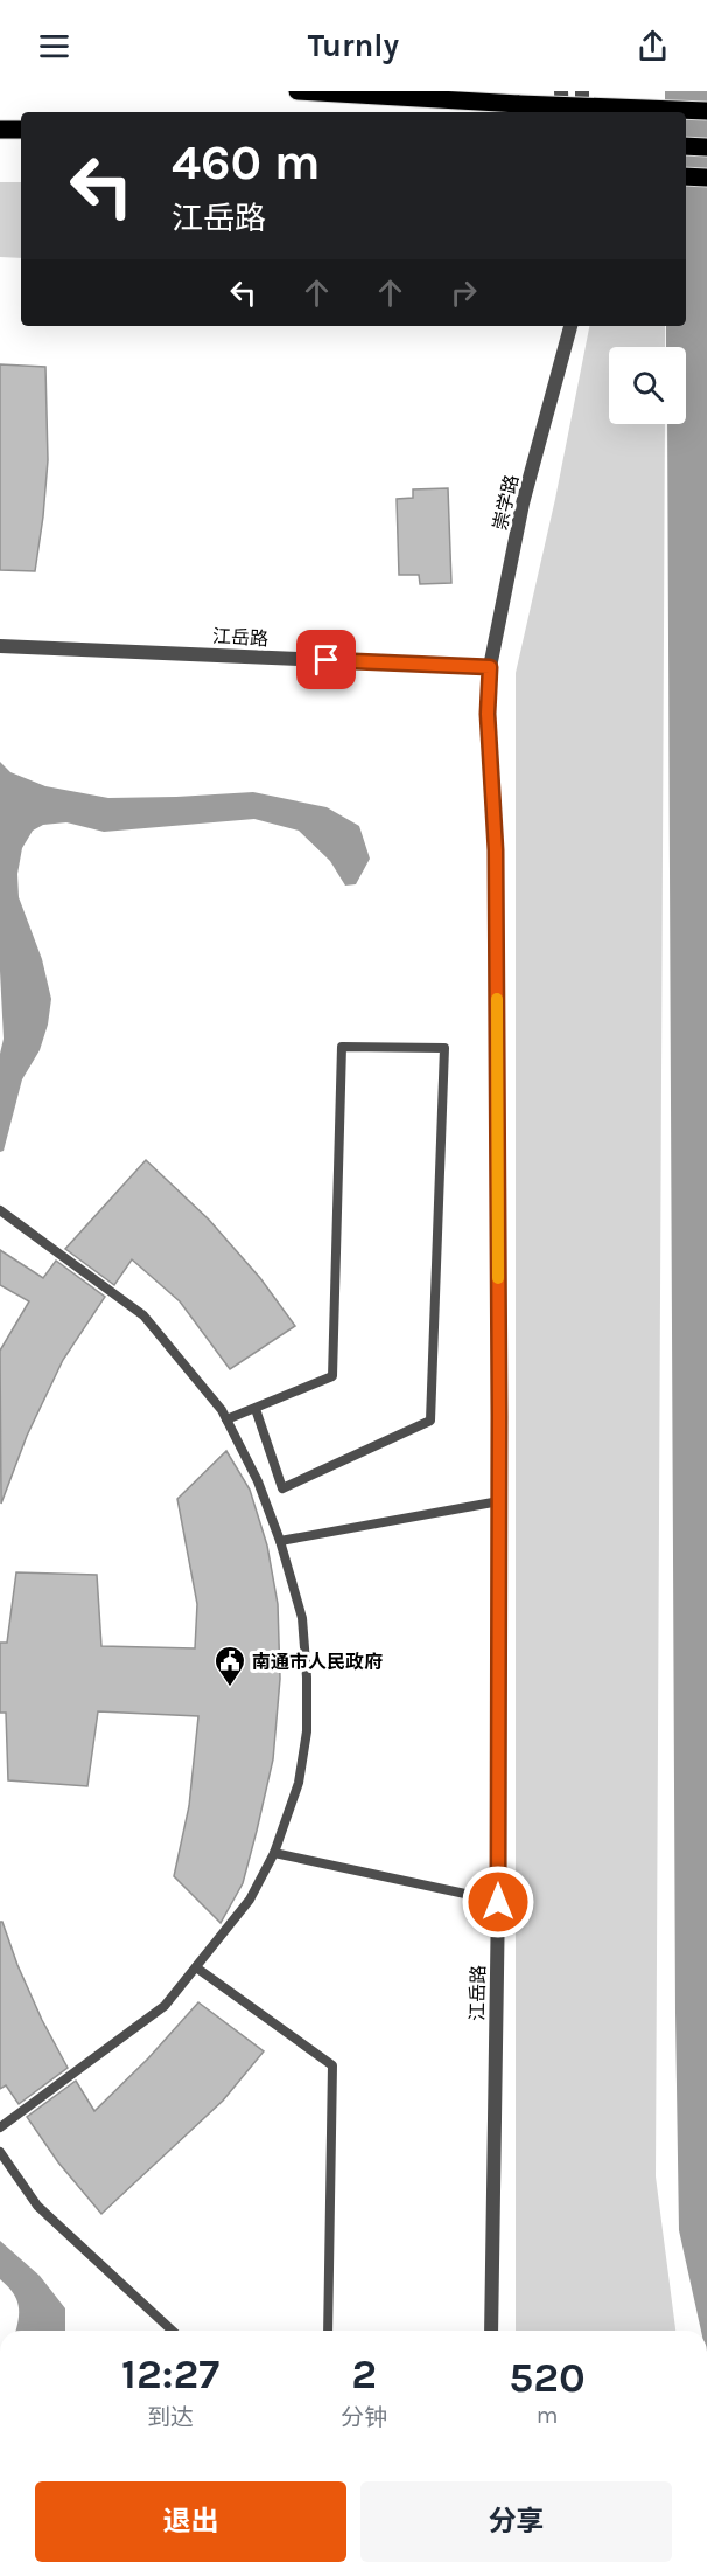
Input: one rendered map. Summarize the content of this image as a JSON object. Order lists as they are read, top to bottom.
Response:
{
  "streets": {
    "street": ["崇学路", "江岳路"]
  },
  "crossings": [
    ["崇学路", "江岳路"]
  ],
  "places": {
    "public building": ["南通市人民政府"]
  },
  "page": {
    "header": "Turnly",
    "turn": ["460 m", "江岳路"],
    "eta": [
      "12:27",
      "到达",
      "2",
      "分钟",
      "520",
      "m"
    ],
    "buttons": ["退出", "分享"]
  }
}
